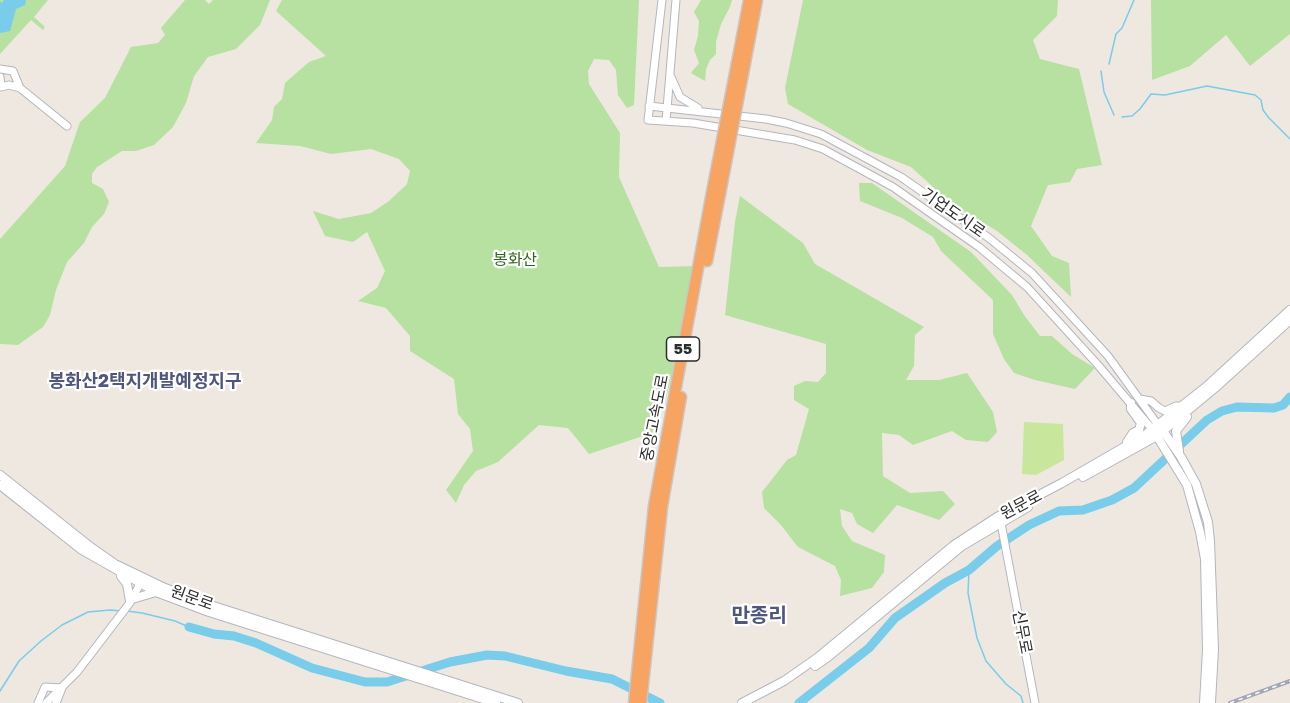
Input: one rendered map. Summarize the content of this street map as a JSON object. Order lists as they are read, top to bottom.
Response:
{
  "streets": {
    "highway": ["55", "중앙고속도로"],
    "main road": ["원문로"],
    "street": ["기업도시로", "신무로"]
  },
  "crossings": [
    ["기업도시로", "원문로"],
    ["원문로", "신무로"]
  ],
  "districts": ["봉화산2택지개발예정지구", "만종리"],
  "parks": ["봉화산"]
}
